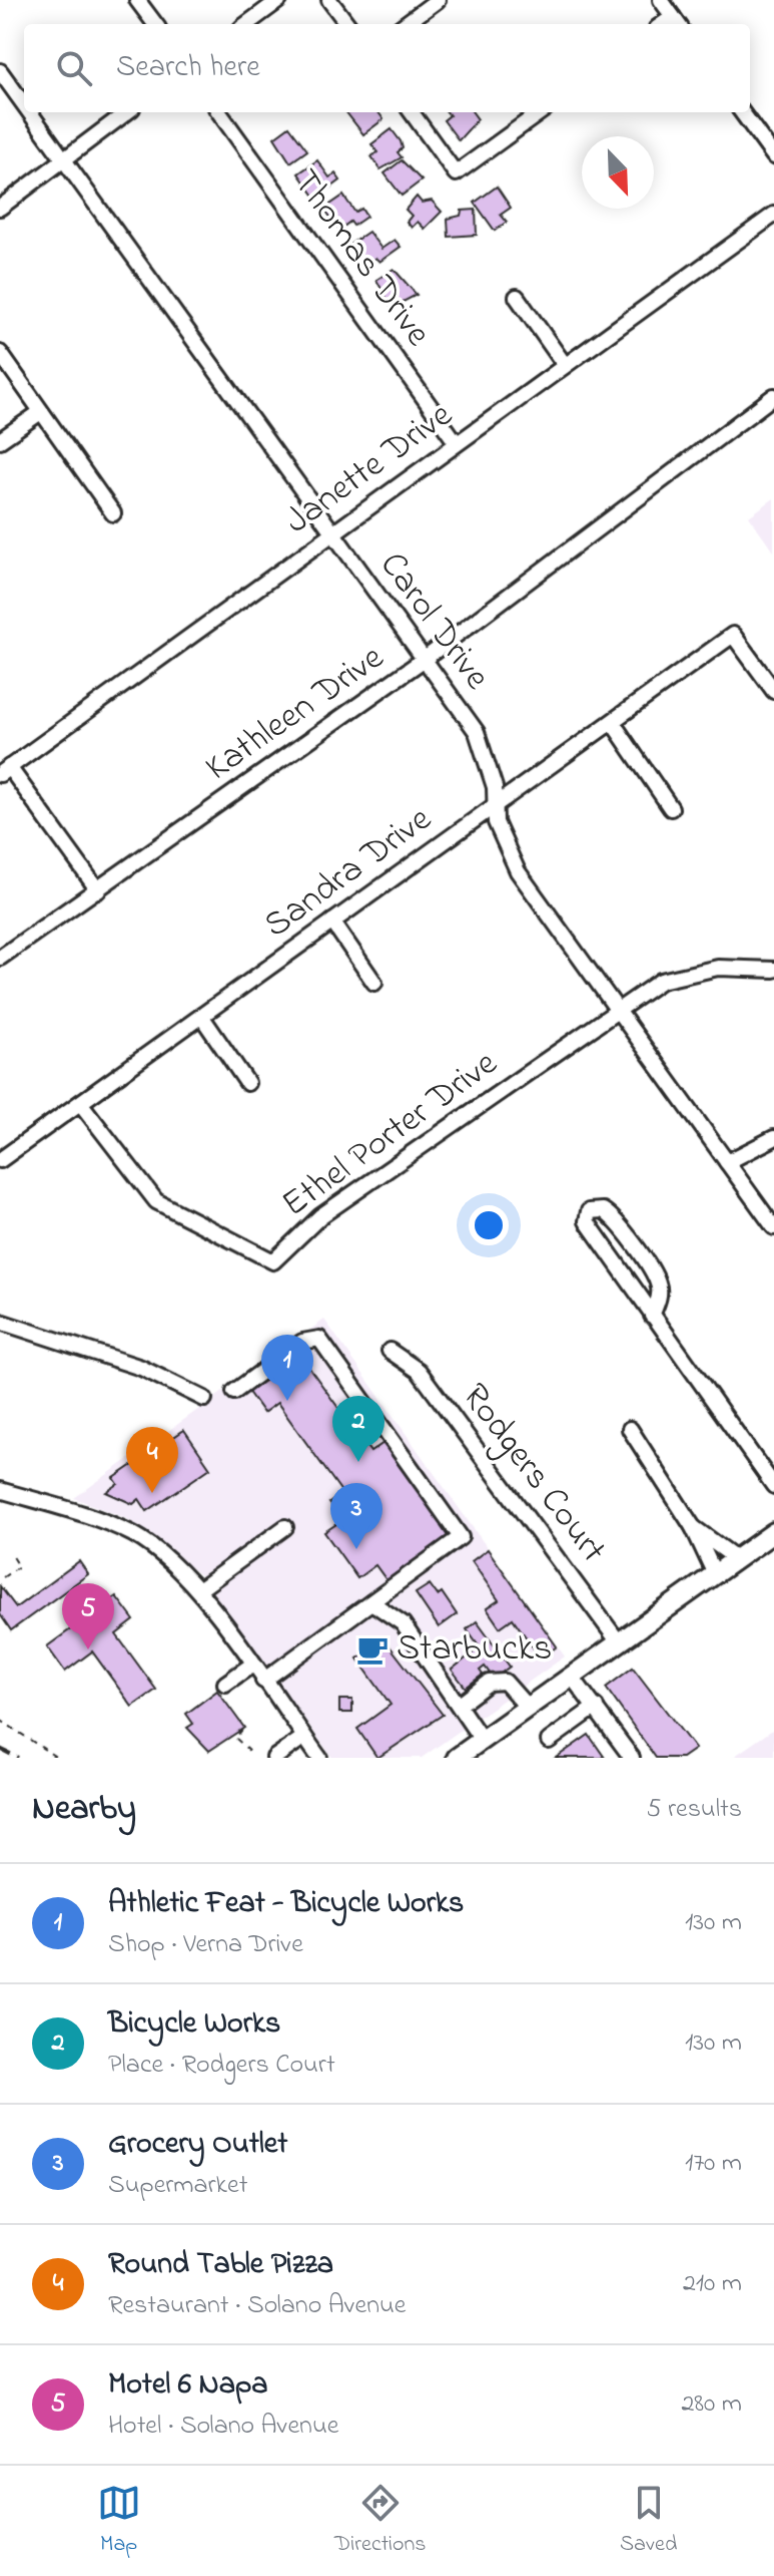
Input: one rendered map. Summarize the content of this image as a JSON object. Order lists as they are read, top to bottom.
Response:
{
  "streets": {
    "street": [
      "Thomas Drive",
      "Janette Drive",
      "Carol Drive",
      "Kathleen Drive",
      "Sandra Drive",
      "Ethel Porter Drive",
      "Rodgers Court"
    ]
  },
  "crossings": [
    ["Thomas Drive", "Janette Drive"],
    ["Janette Drive", "Carol Drive"],
    ["Carol Drive", "Kathleen Drive"],
    ["Carol Drive", "Sandra Drive"],
    ["Carol Drive", "Ethel Porter Drive"],
    ["Sandra Drive", "Ethel Porter Drive"]
  ],
  "places": {
    "cafe": ["Starbucks"]
  },
  "north": "bottom right",
  "page": {
    "search": "Search here",
    "pins": [
      "1",
      "2",
      "4",
      "3",
      "5"
    ],
    "heading": ["Nearby", "5 results"],
    "list": [
      {
        "mark": "1",
        "name": "Athletic Feat - Bicycle Works",
        "note": "Shop · Verna Drive",
        "value": "130 m"
      },
      {
        "mark": "2",
        "name": "Bicycle Works",
        "note": "Place · Rodgers Court",
        "value": "130 m"
      },
      {
        "mark": "3",
        "name": "Grocery Outlet",
        "note": "Supermarket",
        "value": "170 m"
      },
      {
        "mark": "4",
        "name": "Round Table Pizza",
        "note": "Restaurant · Solano Avenue",
        "value": "210 m"
      },
      {
        "mark": "5",
        "name": "Motel 6 Napa",
        "note": "Hotel · Solano Avenue",
        "value": "280 m"
      }
    ],
    "nav": ["Map", "Directions", "Saved"]
  }
}
